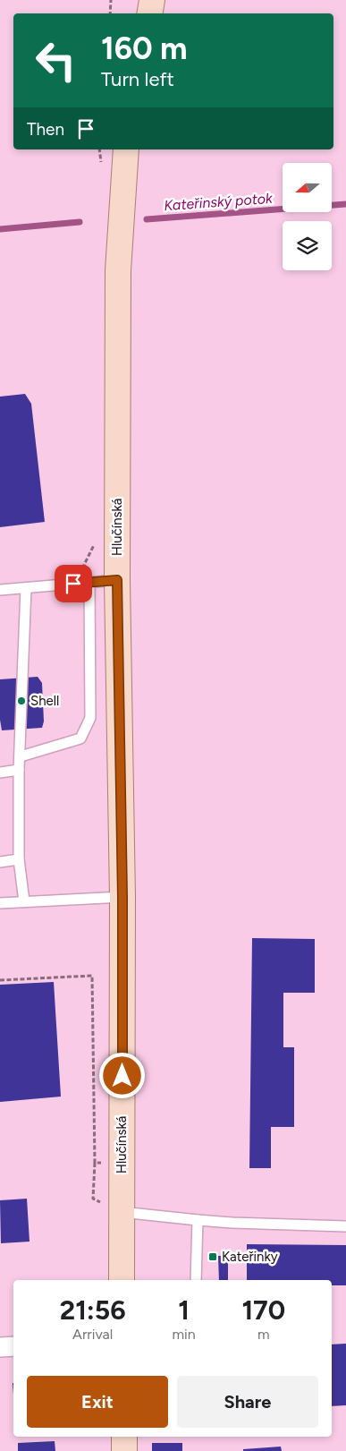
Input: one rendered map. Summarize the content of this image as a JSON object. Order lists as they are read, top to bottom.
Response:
{
  "streets": {
    "main road": ["Hlučínská"]
  },
  "water": ["Kateřinský potok"],
  "places": {
    "other": ["Shell"],
    "transit": ["Kateřinky"]
  },
  "north": "left",
  "page": {
    "turn": ["160 m", "Turn left"],
    "then": "Then",
    "eta": [
      "21:56",
      "Arrival",
      "1",
      "min",
      "170",
      "m"
    ],
    "buttons": ["Exit", "Share"]
  }
}
